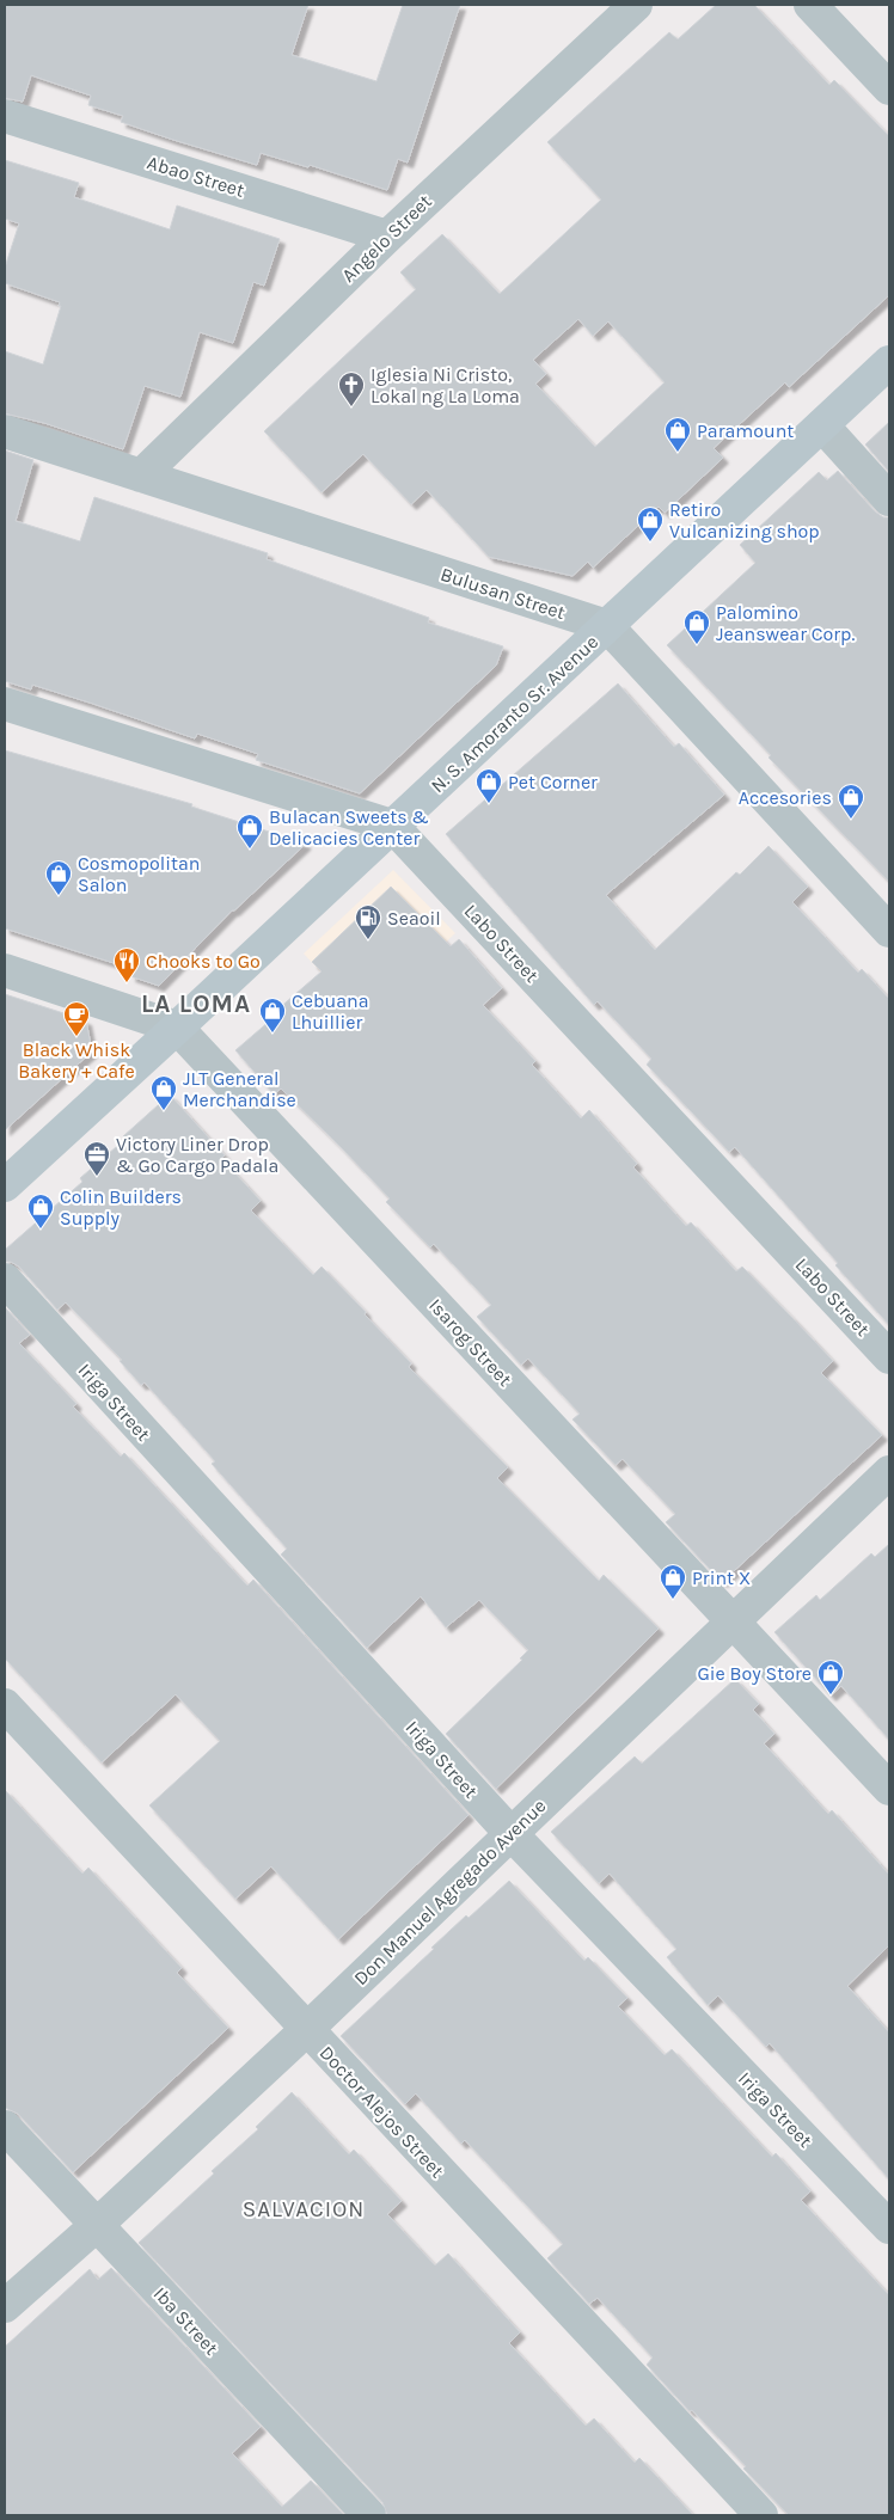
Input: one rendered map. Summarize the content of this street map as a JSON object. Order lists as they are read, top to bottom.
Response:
{
  "streets": {
    "street": [
      "Abao Street",
      "Angelo Street",
      "Bulusan Street",
      "N. S. Amoranto Sr. Avenue",
      "Labo Street",
      "Isarog Street",
      "Iriga Street",
      "Don Manuel Agregado Avenue",
      "Doctor Alejos Street",
      "Iba Street"
    ]
  },
  "crossings": [
    ["Abao Street", "Angelo Street"],
    ["Angelo Street", "Bulusan Street"],
    ["Bulusan Street", "N. S. Amoranto Sr. Avenue"],
    ["N. S. Amoranto Sr. Avenue", "Labo Street"],
    ["N. S. Amoranto Sr. Avenue", "Isarog Street"],
    ["Isarog Street", "Don Manuel Agregado Avenue"],
    ["Iriga Street", "Don Manuel Agregado Avenue"],
    ["Don Manuel Agregado Avenue", "Doctor Alejos Street"],
    ["Don Manuel Agregado Avenue", "Iba Street"]
  ],
  "districts": ["LA LOMA", "SALVACION"],
  "places": {
    "church": ["Iglesia Ni Cristo, Lokal ng La Loma"],
    "shop": [
      "Paramount",
      "Retiro Vulcanizing shop",
      "Palomino Jeanswear Corp.",
      "Pet Corner",
      "Accesories",
      "Bulacan Sweets & Delicacies Center",
      "Cosmopolitan Salon",
      "Cebuana Lhuillier",
      "JLT General Merchandise",
      "Colin Builders Supply",
      "Print X",
      "Gie Boy Store"
    ],
    "fuel station": ["Seaoil"],
    "restaurant": ["Chooks to Go"],
    "cafe": ["Black Whisk Bakery + Cafe"],
    "office": ["Victory Liner Drop & Go Cargo Padala"]
  }
}
